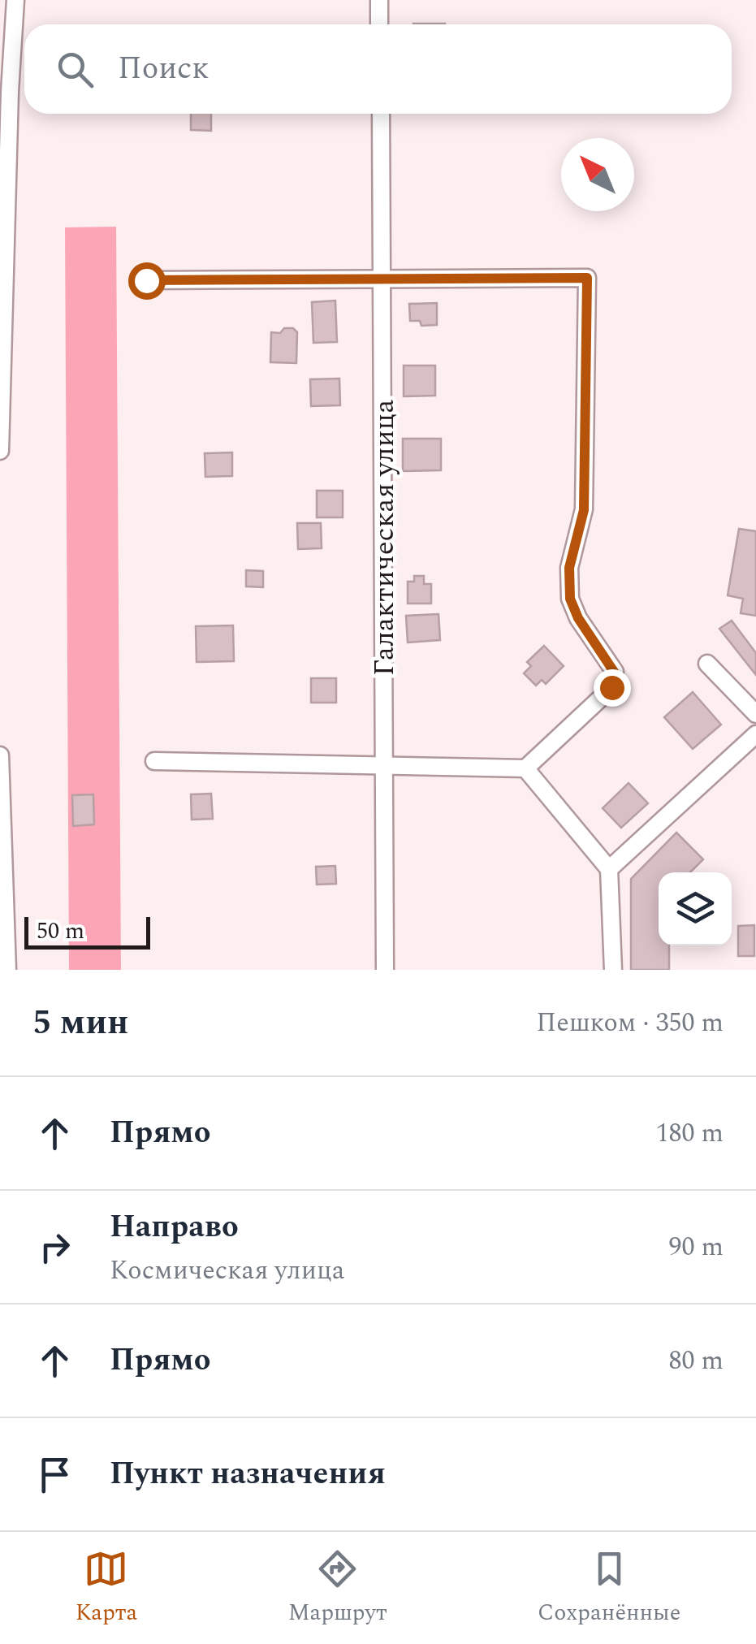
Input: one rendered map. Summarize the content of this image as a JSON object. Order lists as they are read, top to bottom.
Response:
{
  "streets": {
    "street": ["Галактическая улица"]
  },
  "scale_bar": "50 m",
  "north": "top left",
  "page": {
    "search": "Поиск",
    "scale": "50 m",
    "heading": ["5 мин", "Пешком · 350 m"],
    "list": [
      ["Прямо", "180 m"],
      ["Направо", "Космическая улица", "90 m"],
      ["Прямо", "80 m"],
      "Пункт назначения"
    ],
    "nav": ["Карта", "Маршрут", "Сохранённые"]
  }
}
